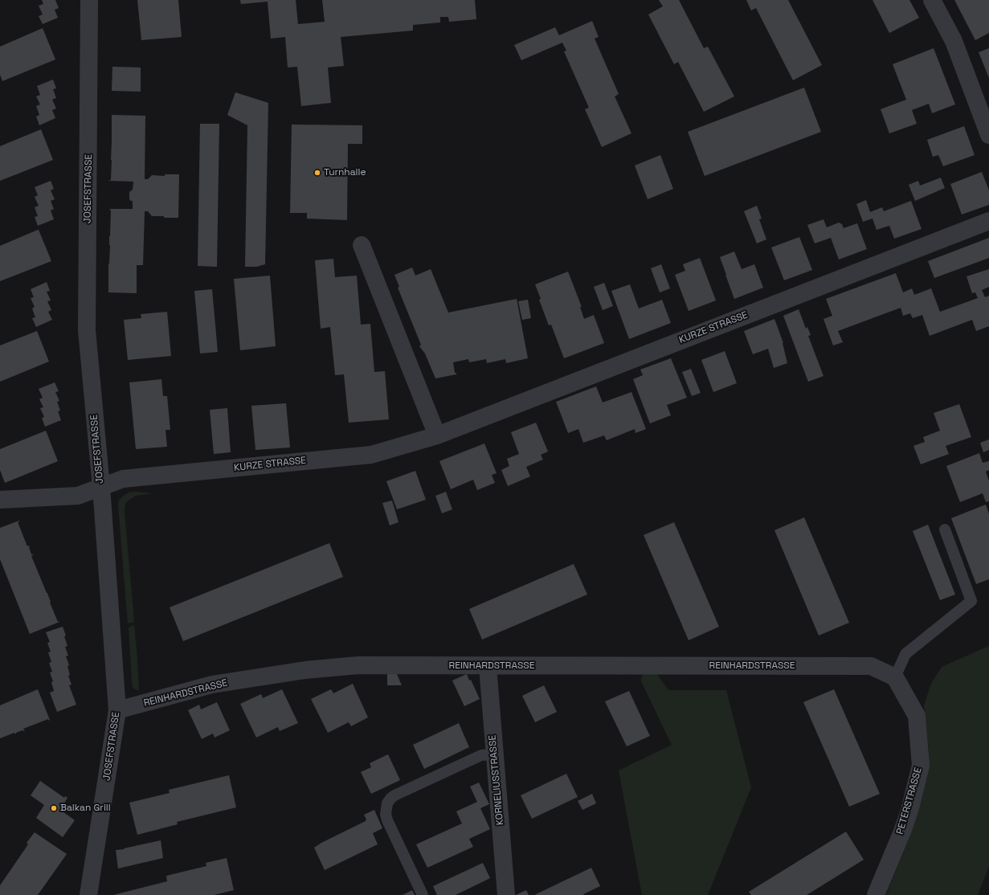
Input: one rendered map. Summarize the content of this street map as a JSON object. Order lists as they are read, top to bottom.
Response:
{
  "streets": {
    "street": [
      "JOSEFSTRASSE",
      "KURZE STRASSE",
      "REINHARDSTRASSE",
      "KORNELIUSSTRASSE",
      "PETERSTRASSE"
    ]
  },
  "crossings": [
    ["JOSEFSTRASSE", "KURZE STRASSE"],
    ["JOSEFSTRASSE", "REINHARDSTRASSE"],
    ["REINHARDSTRASSE", "KORNELIUSSTRASSE"],
    ["REINHARDSTRASSE", "PETERSTRASSE"]
  ],
  "places": ["Turnhalle", "Balkan Grill"]
}
